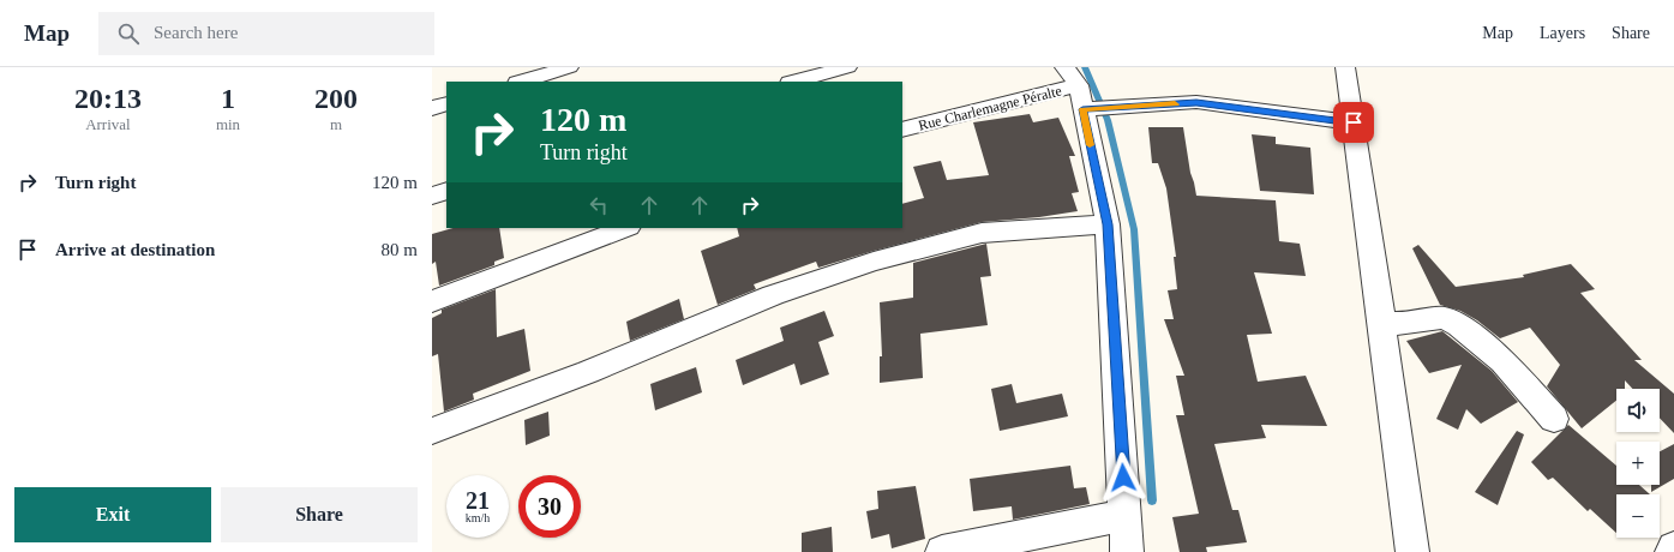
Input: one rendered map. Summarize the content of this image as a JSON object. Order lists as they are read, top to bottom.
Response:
{
  "streets": {
    "street": ["Rue Charlemagne Péralte"]
  },
  "page": {
    "header": "Map",
    "search": "Search here",
    "nav": ["Map", "Layers", "Share"],
    "eta": [
      "20:13",
      "Arrival",
      "1",
      "min",
      "200",
      "m"
    ],
    "turn": ["120 m", "Turn right"],
    "list": [
      {
        "name": "Turn right",
        "value": "120 m"
      },
      {
        "name": "Arrive at destination",
        "value": "80 m"
      }
    ],
    "map_buttons": ["+", "−"],
    "speed": "21 km/h",
    "limit": "30",
    "buttons": ["Exit", "Share"]
  }
}
